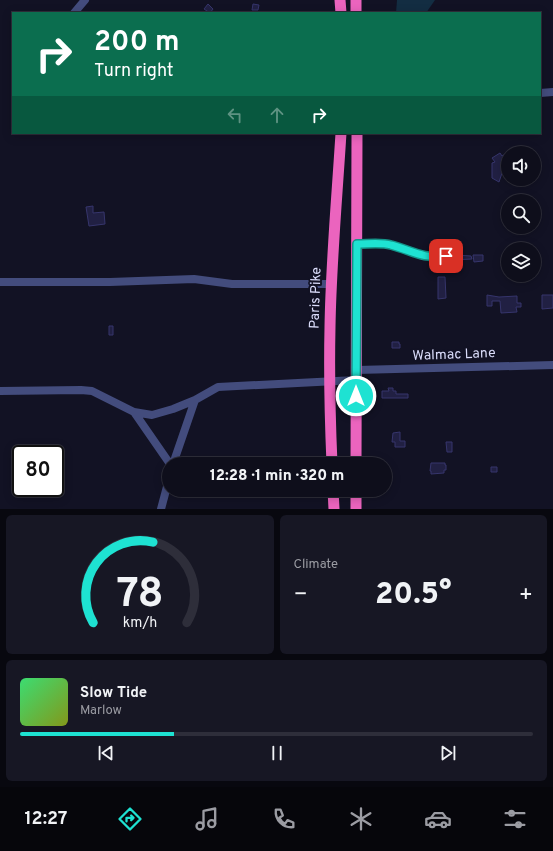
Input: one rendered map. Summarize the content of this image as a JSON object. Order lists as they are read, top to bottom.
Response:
{
  "streets": {
    "highway": ["Paris Pike"],
    "street": ["Walmac Lane"]
  },
  "crossings": [
    ["Paris Pike", "Walmac Lane"]
  ],
  "page": {
    "turn": ["200 m", "Turn right"],
    "limit": "80",
    "trip": "12:28 · 1 min · 320 m",
    "tile": "Climate",
    "heat": ["−", "20.5°", "+"],
    "song": ["Slow Tide", "Marlow"],
    "tabs": "12:27",
    "gauge": ["78", "km/h"]
  }
}
